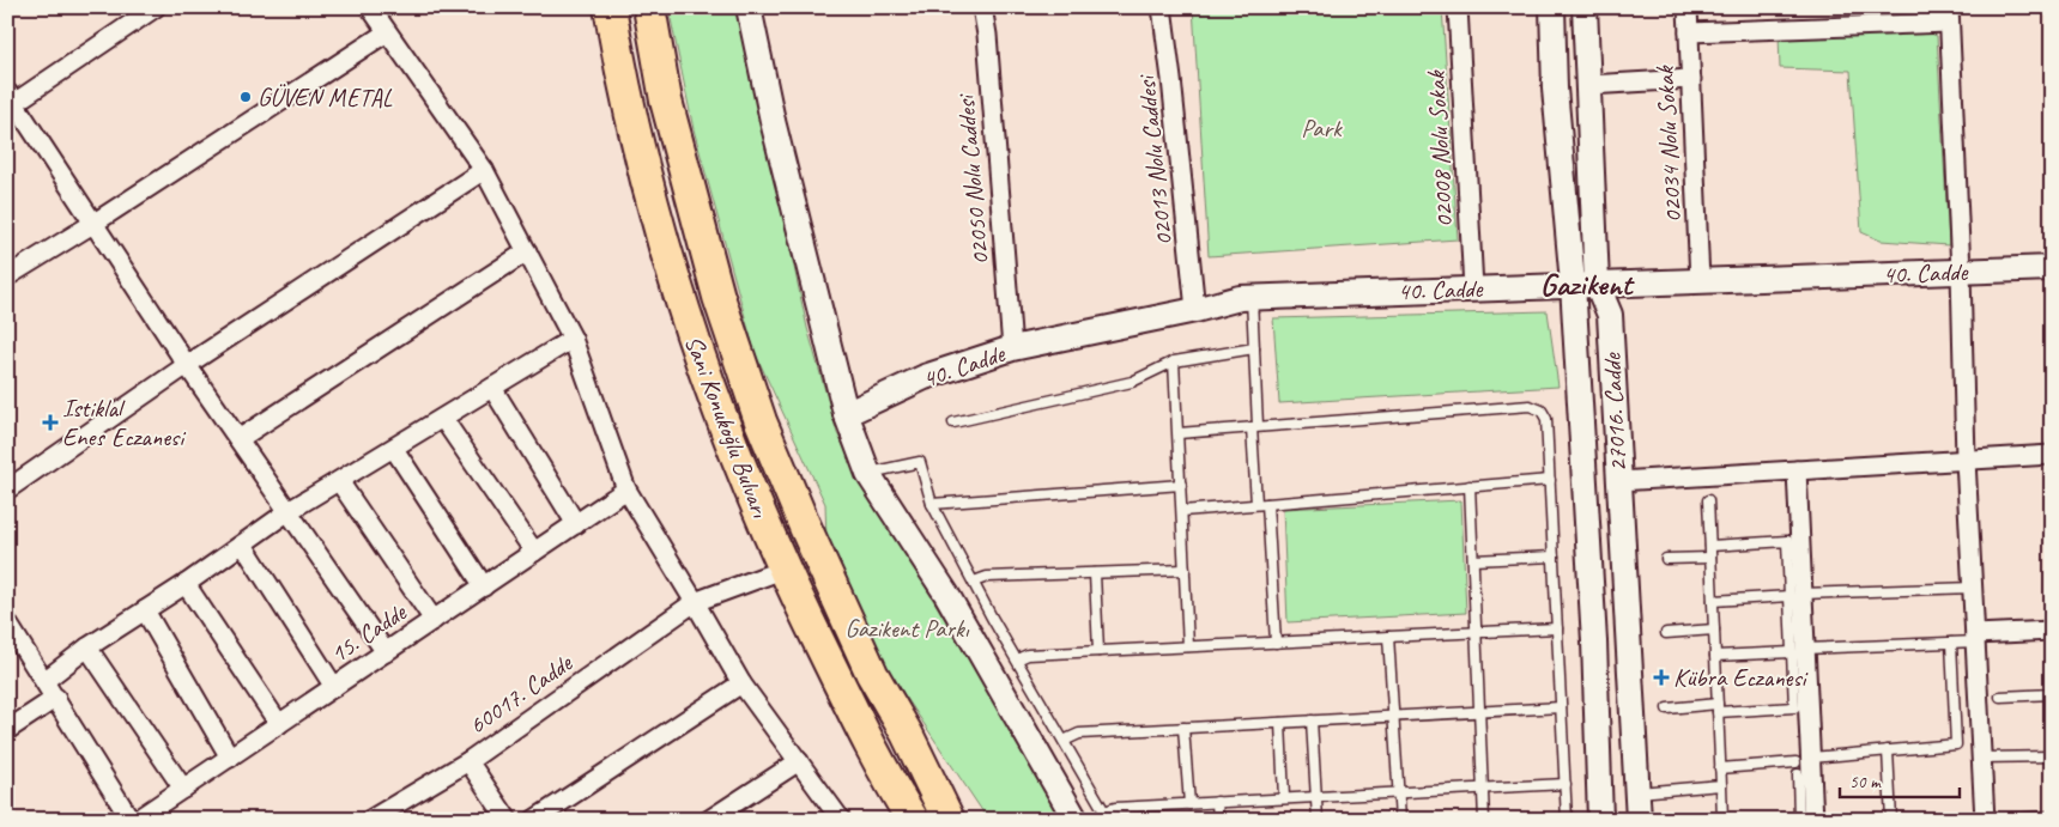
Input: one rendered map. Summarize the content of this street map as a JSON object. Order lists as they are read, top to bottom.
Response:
{
  "streets": {
    "highway": ["Sani Konukoğlu Bulvarı"],
    "street": [
      "02034 Nolu Sokak",
      "02008 Nolu Sokak",
      "02013 Nolu Caddesi",
      "02050 Nolu Caddesi",
      "40. Cadde",
      "27016. Cadde",
      "15. Cadde",
      "60017. Cadde"
    ]
  },
  "crossings": [
    ["02034 Nolu Sokak", "40. Cadde"],
    ["02008 Nolu Sokak", "40. Cadde"],
    ["02013 Nolu Caddesi", "40. Cadde"],
    ["02050 Nolu Caddesi", "40. Cadde"],
    ["40. Cadde", "27016. Cadde"],
    ["Sani Konukoğlu Bulvarı", "60017. Cadde"]
  ],
  "districts": ["Gazikent"],
  "parks": ["Park", "Gazikent Parkı"],
  "places": {
    "other": ["GÜVEN METAL"],
    "health": ["Istiklal Enes Eczanesi", "Kübra Eczanesi"]
  },
  "scale_bar": "50 m"
}
